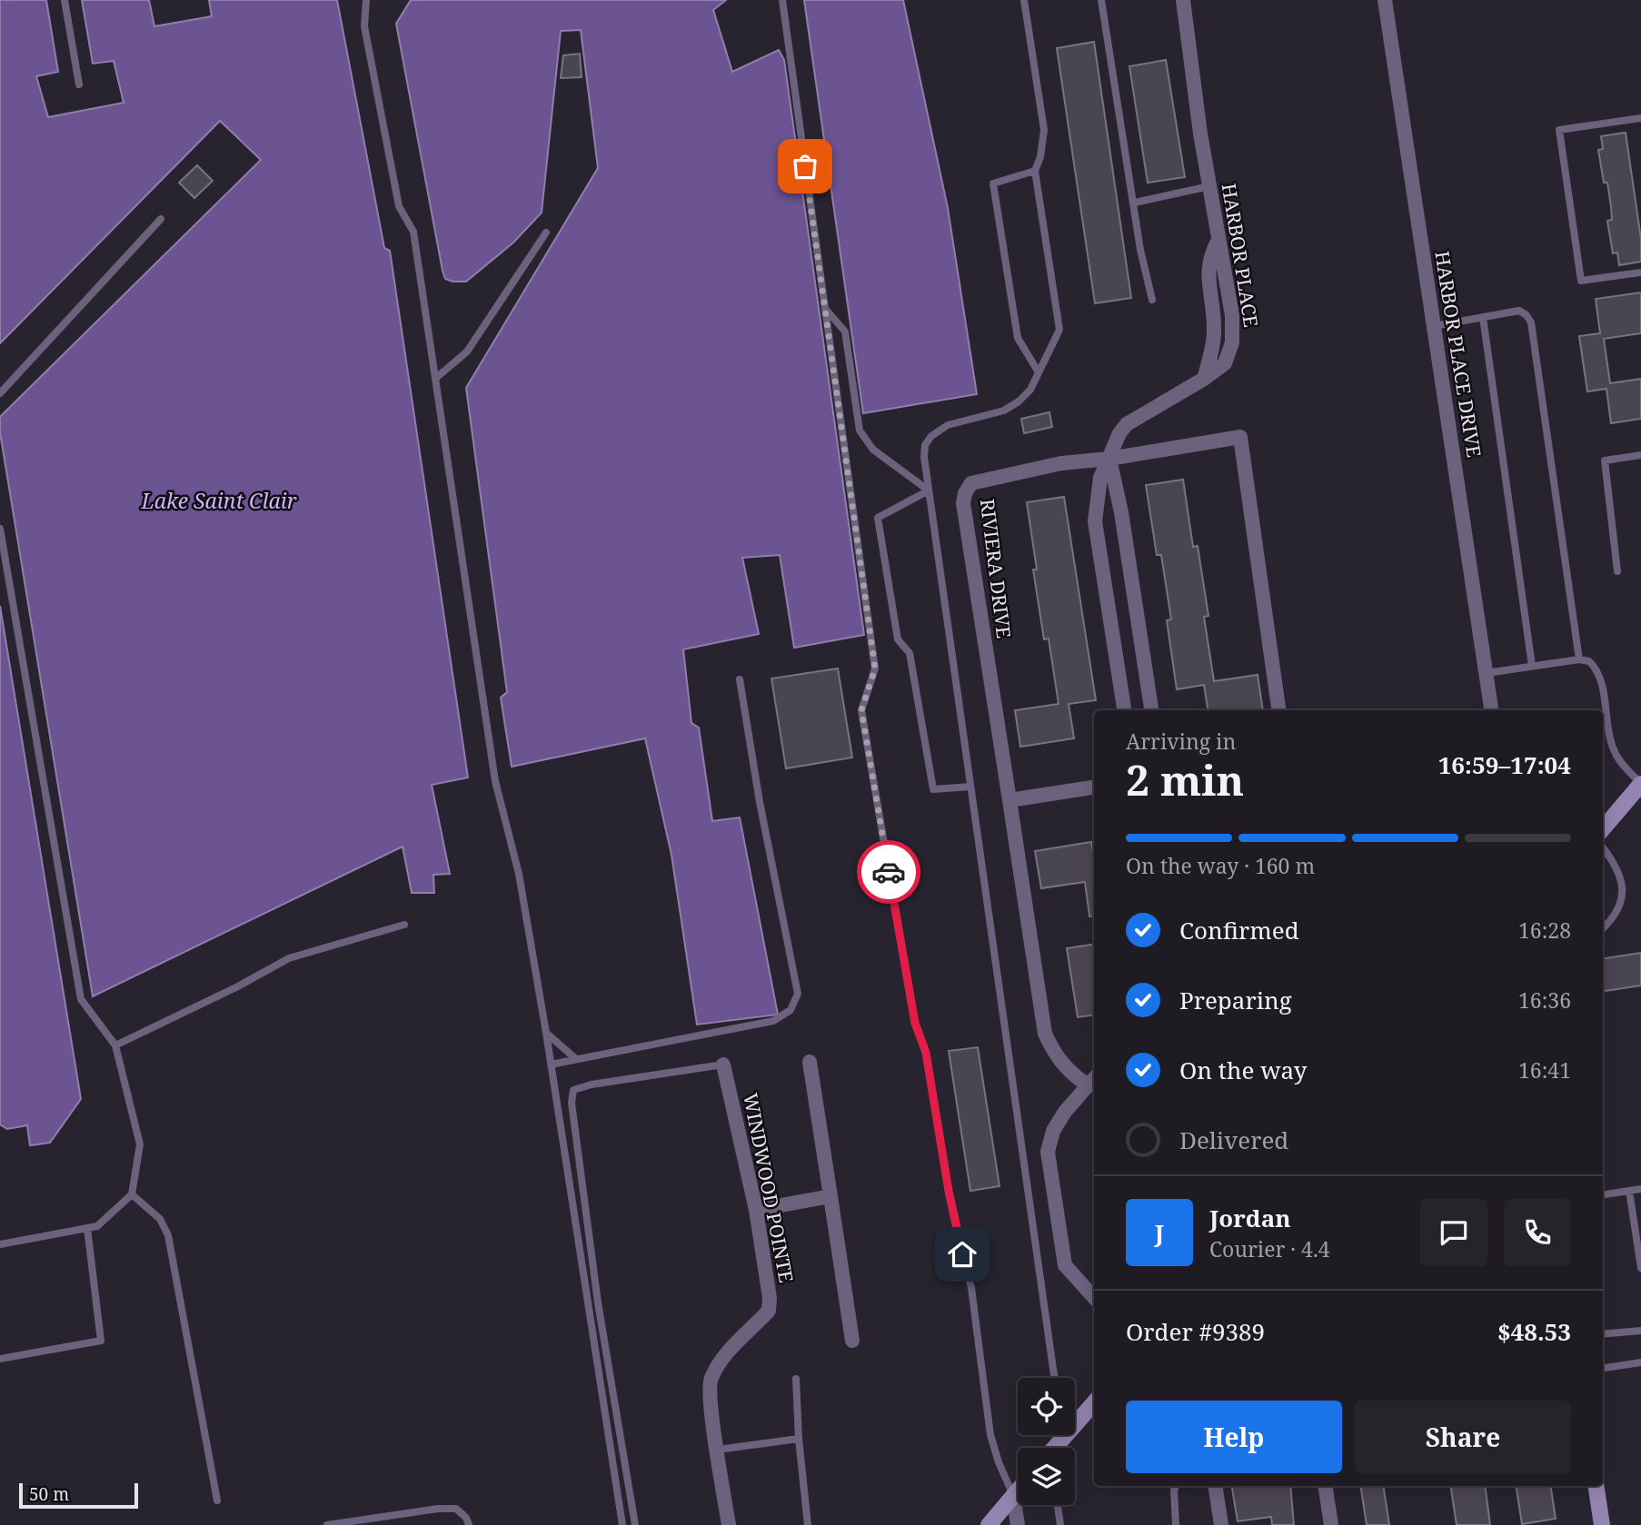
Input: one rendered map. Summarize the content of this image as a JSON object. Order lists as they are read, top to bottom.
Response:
{
  "streets": {
    "street": [
      "HARBOR PLACE",
      "HARBOR PLACE DRIVE",
      "RIVIERA DRIVE",
      "WINDWOOD POINTE"
    ]
  },
  "crossings": [
    ["HARBOR PLACE", "RIVIERA DRIVE"]
  ],
  "water": ["Lake Saint Clair"],
  "scale_bar": "50 m",
  "page": {
    "heading": ["2 min", "Arriving in", "16:59–17:04"],
    "panel": [
      "Jordan",
      "Courier · 4.4",
      "Order #9389",
      "$48.53"
    ],
    "bar": "On the way · 160 m",
    "list": [
      ["Confirmed", "16:28"],
      ["Preparing", "16:36"],
      ["On the way", "16:41"],
      "Delivered"
    ],
    "round": "J",
    "buttons": ["Help", "Share"],
    "scale": "50 m"
  }
}
